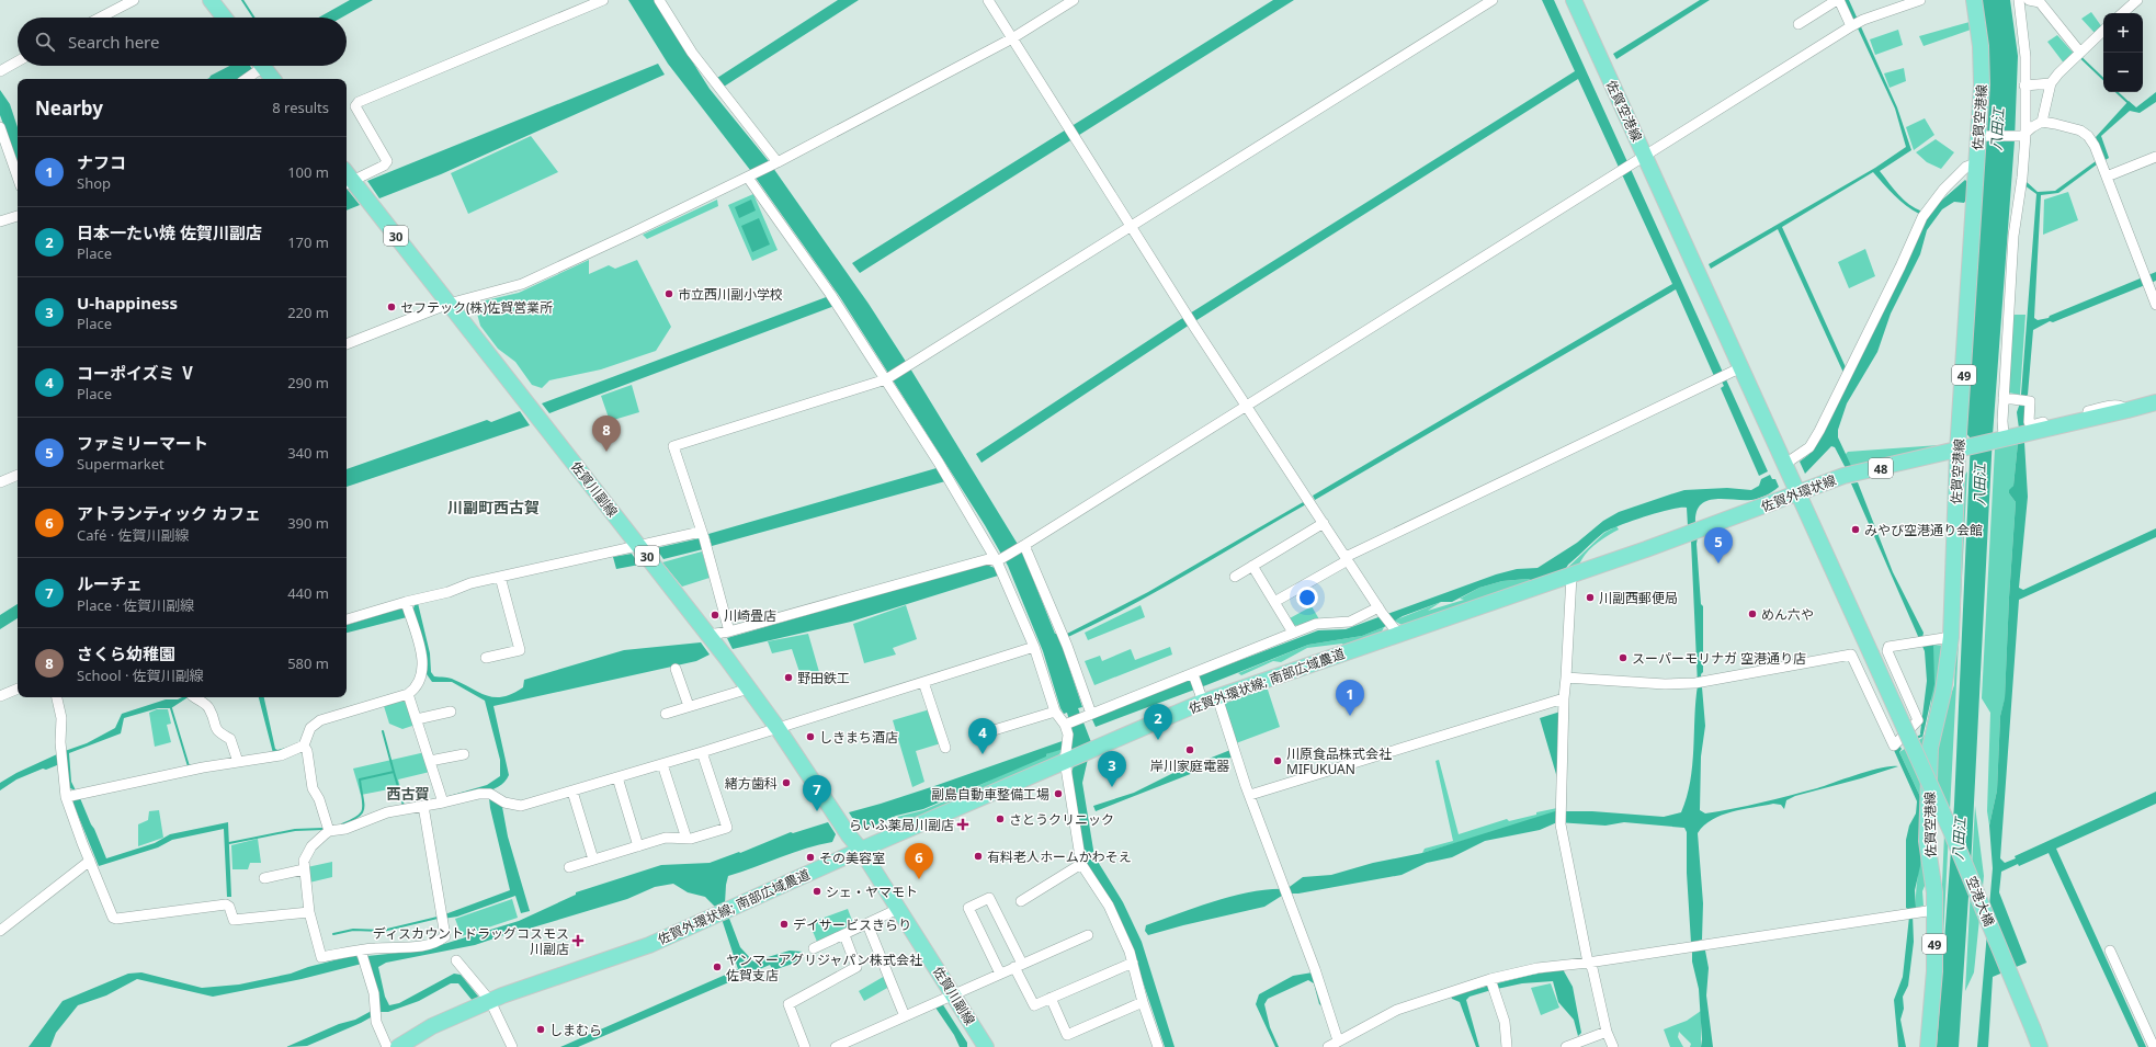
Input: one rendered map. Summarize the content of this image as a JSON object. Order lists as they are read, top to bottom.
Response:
{
  "streets": {
    "main road": [
      "佐賀空港線",
      "30",
      "49",
      "48",
      "佐賀川副線",
      "佐賀外環状線",
      "佐賀外環状線; 南部広域農道",
      "空港大橋"
    ]
  },
  "crossings": [
    ["佐賀空港線", "48"],
    ["佐賀空港線", "佐賀外環状線"],
    ["佐賀空港線", "空港大橋"],
    ["48", "佐賀外環状線"],
    ["佐賀川副線", "佐賀外環状線; 南部広域農道"],
    ["佐賀外環状線", "佐賀外環状線; 南部広域農道"]
  ],
  "districts": ["川副町西古賀", "西古賀"],
  "water": ["八田江"],
  "places": {
    "other": [
      "市立西川副小学校",
      "セフテック(株)佐賀営業所",
      "みやび空港通り会館",
      "川副西郵便局",
      "めん六や",
      "川崎畳店",
      "スーパーモリナガ 空港通り店",
      "野田鉄工",
      "しきまち酒店",
      "岸川家庭電器",
      "川原食品株式会社 MIFUKUAN",
      "緒方歯科",
      "副島自動車整備工場",
      "さとうクリニック",
      "有料老人ホームかわそえ",
      "その美容室",
      "シェ・ヤマモト",
      "デイサービスきらり",
      "ヤンマーアグリジャパン株式会社 佐賀支店",
      "しまむら"
    ],
    "health": ["らいふ薬局川副店", "ディスカウントドラッグコスモス 川副店"]
  },
  "page": {
    "map_buttons": ["+", "−"],
    "search": "Search here",
    "heading": ["Nearby", "8 results"],
    "list": [
      {
        "mark": "1",
        "name": "ナフコ",
        "note": "Shop",
        "value": "100 m"
      },
      {
        "mark": "2",
        "name": "日本一たい焼 佐賀川副店",
        "note": "Place",
        "value": "170 m"
      },
      {
        "mark": "3",
        "name": "U-happiness",
        "note": "Place",
        "value": "220 m"
      },
      {
        "mark": "4",
        "name": "コーポイズミ Ⅴ",
        "note": "Place",
        "value": "290 m"
      },
      {
        "mark": "5",
        "name": "ファミリーマート",
        "note": "Supermarket",
        "value": "340 m"
      },
      {
        "mark": "6",
        "name": "アトランティック カフェ",
        "note": "Café · 佐賀川副線",
        "value": "390 m"
      },
      {
        "mark": "7",
        "name": "ルーチェ",
        "note": "Place · 佐賀川副線",
        "value": "440 m"
      },
      {
        "mark": "8",
        "name": "さくら幼稚園",
        "note": "School · 佐賀川副線",
        "value": "580 m"
      }
    ],
    "pins": [
      "8",
      "5",
      "1",
      "2",
      "4",
      "3",
      "7",
      "6"
    ]
  }
}
